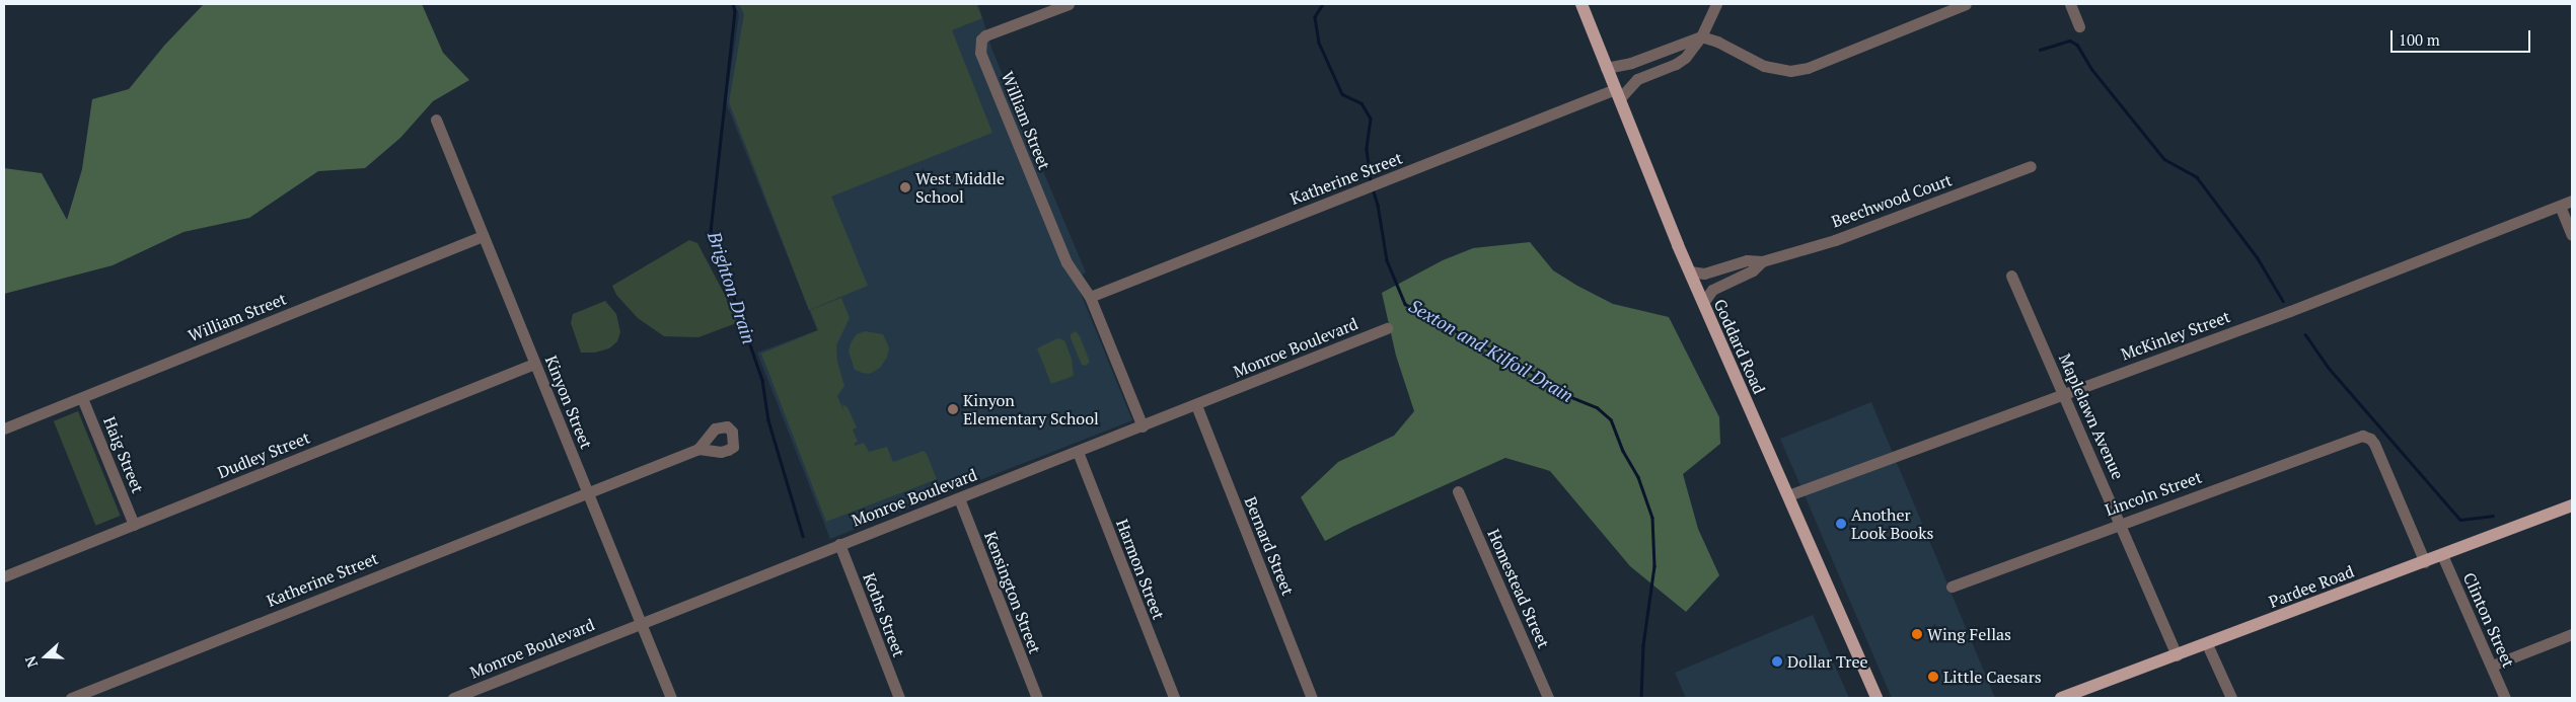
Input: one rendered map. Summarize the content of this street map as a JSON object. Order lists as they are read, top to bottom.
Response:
{
  "streets": {
    "main road": ["Goddard Road", "Pardee Road"],
    "street": [
      "William Street",
      "Katherine Street",
      "Beechwood Court",
      "McKinley Street",
      "Monroe Boulevard",
      "Kinyon Street",
      "Maplelawn Avenue",
      "Haig Street",
      "Dudley Street",
      "Lincoln Street",
      "Bernard Street",
      "Harmon Street",
      "Homestead Street",
      "Kensington Street",
      "Koths Street",
      "Clinton Street"
    ]
  },
  "crossings": [
    ["William Street", "Katherine Street"],
    ["William Street", "Kinyon Street"],
    ["William Street", "Haig Street"],
    ["Katherine Street", "Goddard Road"],
    ["Katherine Street", "Kinyon Street"],
    ["Beechwood Court", "Goddard Road"],
    ["McKinley Street", "Goddard Road"],
    ["McKinley Street", "Maplelawn Avenue"],
    ["Monroe Boulevard", "Kinyon Street"],
    ["Monroe Boulevard", "Bernard Street"],
    ["Monroe Boulevard", "Harmon Street"],
    ["Monroe Boulevard", "Kensington Street"],
    ["Monroe Boulevard", "Koths Street"],
    ["Kinyon Street", "Dudley Street"],
    ["Maplelawn Avenue", "Lincoln Street"],
    ["Maplelawn Avenue", "Pardee Road"],
    ["Haig Street", "Dudley Street"],
    ["Lincoln Street", "Pardee Road"],
    ["Pardee Road", "Clinton Street"]
  ],
  "water": ["Brighton Drain", "Sexton and Kilfoil Drain"],
  "places": [
    "West Middle School",
    "Kinyon Elementary School",
    "Another Look Books",
    "Wing Fellas",
    "Dollar Tree",
    "Little Caesars"
  ],
  "scale_bar": "100 m",
  "north": "left"
}
